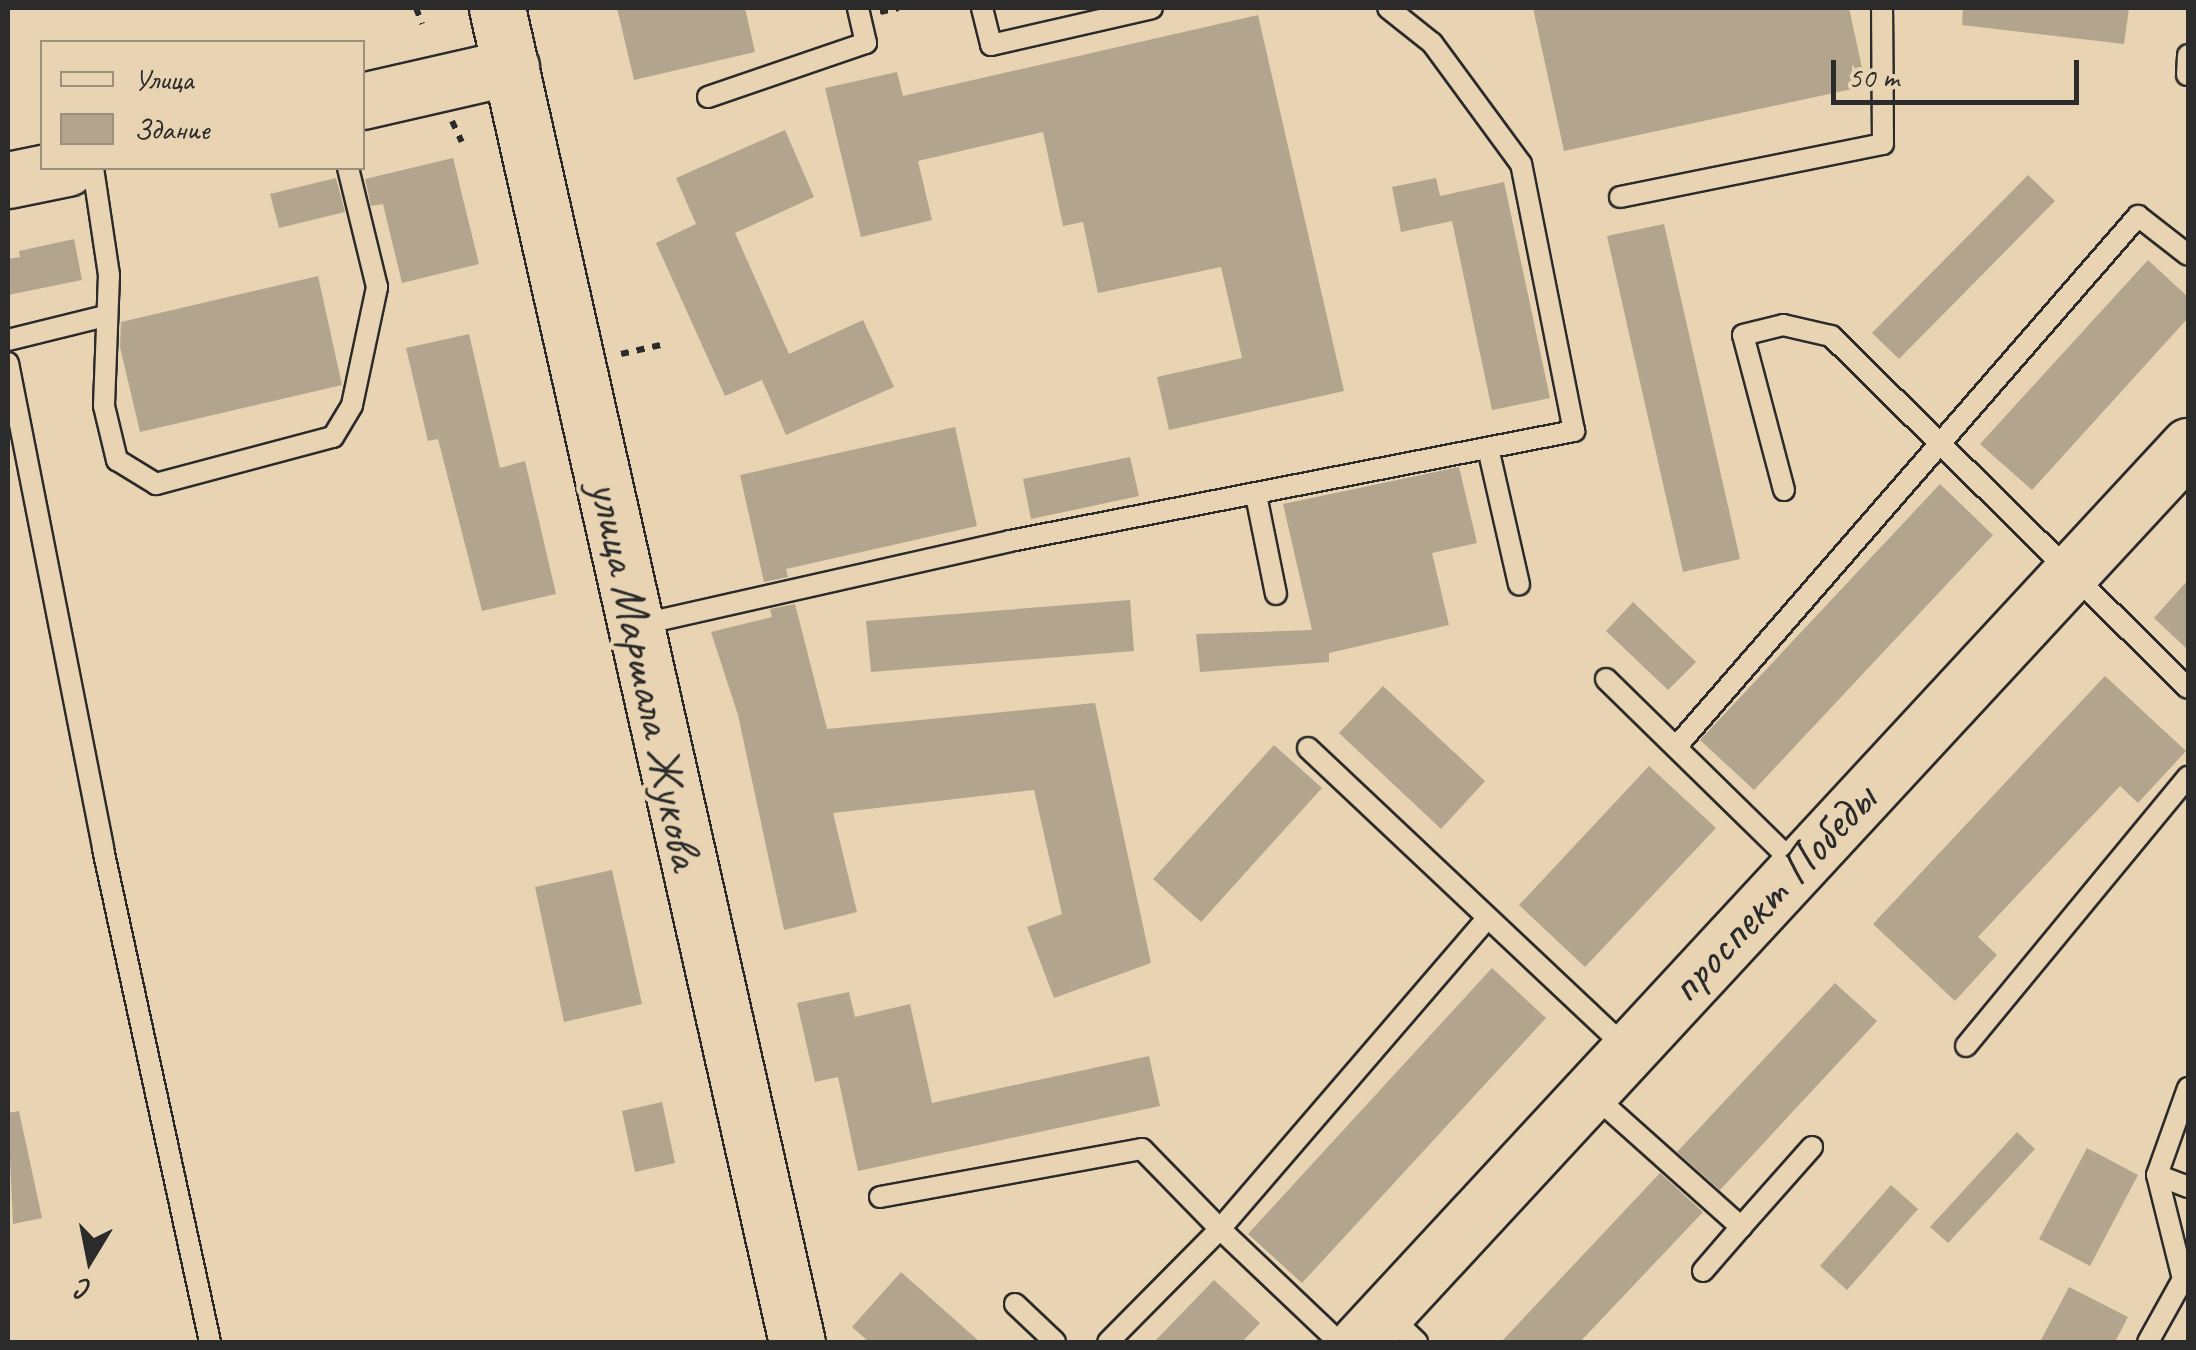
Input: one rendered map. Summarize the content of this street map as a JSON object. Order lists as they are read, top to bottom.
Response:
{
  "streets": {
    "main road": ["улица Маршала Жукова", "проспект Победы"]
  },
  "legend": ["Улица", "Здание"],
  "scale_bar": "50 m",
  "north": "bottom"
}
